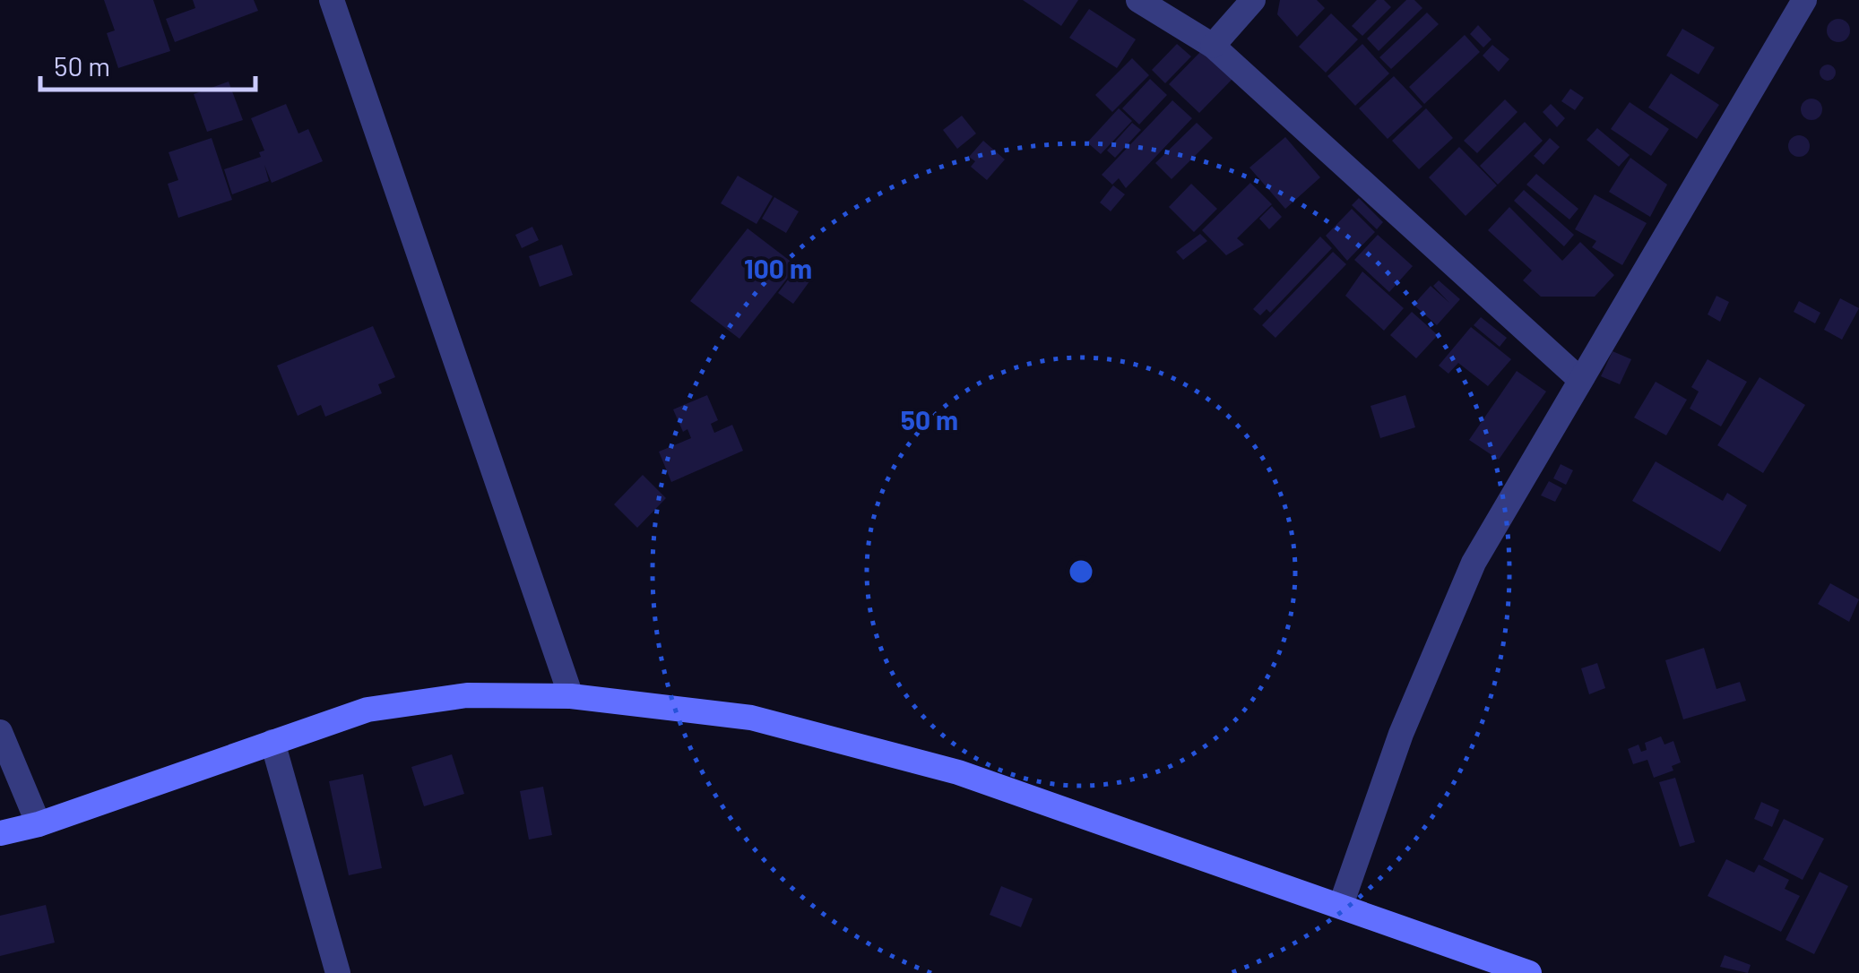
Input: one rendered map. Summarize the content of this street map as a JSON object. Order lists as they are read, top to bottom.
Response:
{
  "scale_bar": "50 m",
  "rings": ["100 m", "50 m"]
}
